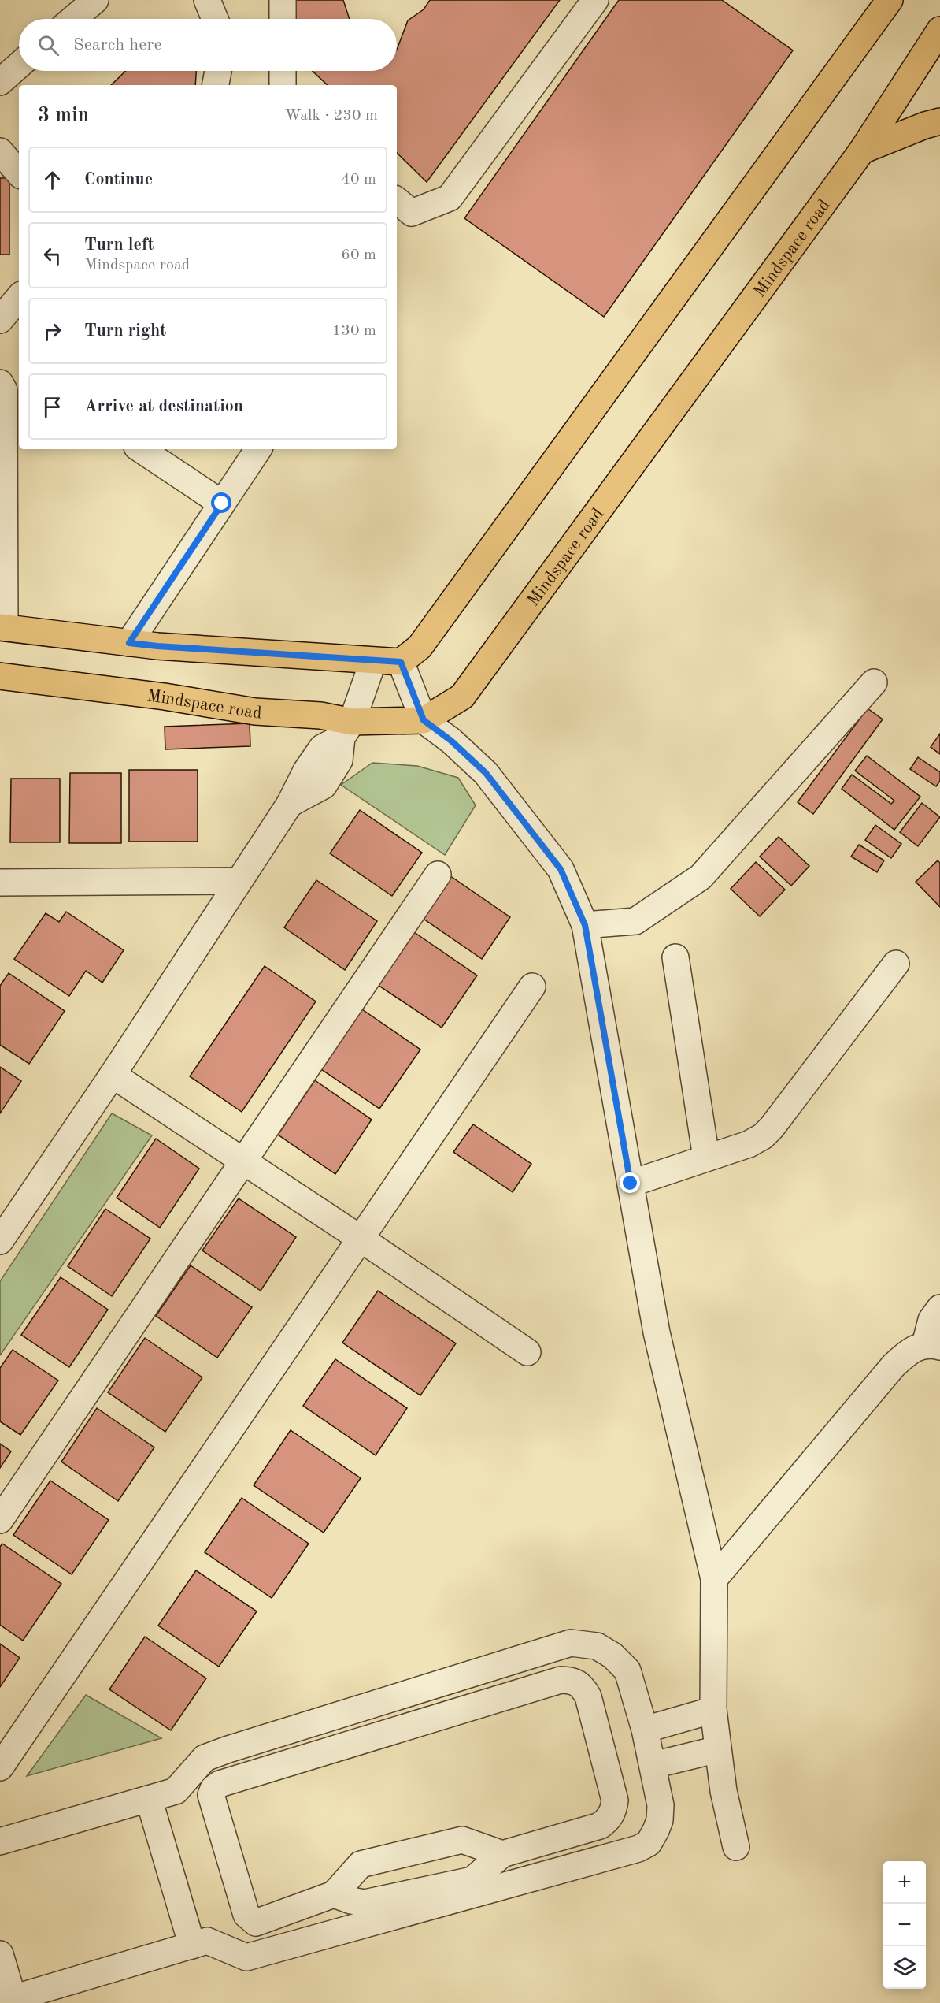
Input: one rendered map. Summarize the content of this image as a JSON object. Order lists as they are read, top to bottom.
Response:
{
  "streets": {
    "main road": ["Mindspace road"]
  },
  "page": {
    "search": "Search here",
    "heading": ["3 min", "Walk · 230 m"],
    "list": [
      ["Continue", "40 m"],
      ["Turn left", "Mindspace road", "60 m"],
      ["Turn right", "130 m"],
      "Arrive at destination"
    ],
    "map_buttons": ["+", "−"]
  }
}
